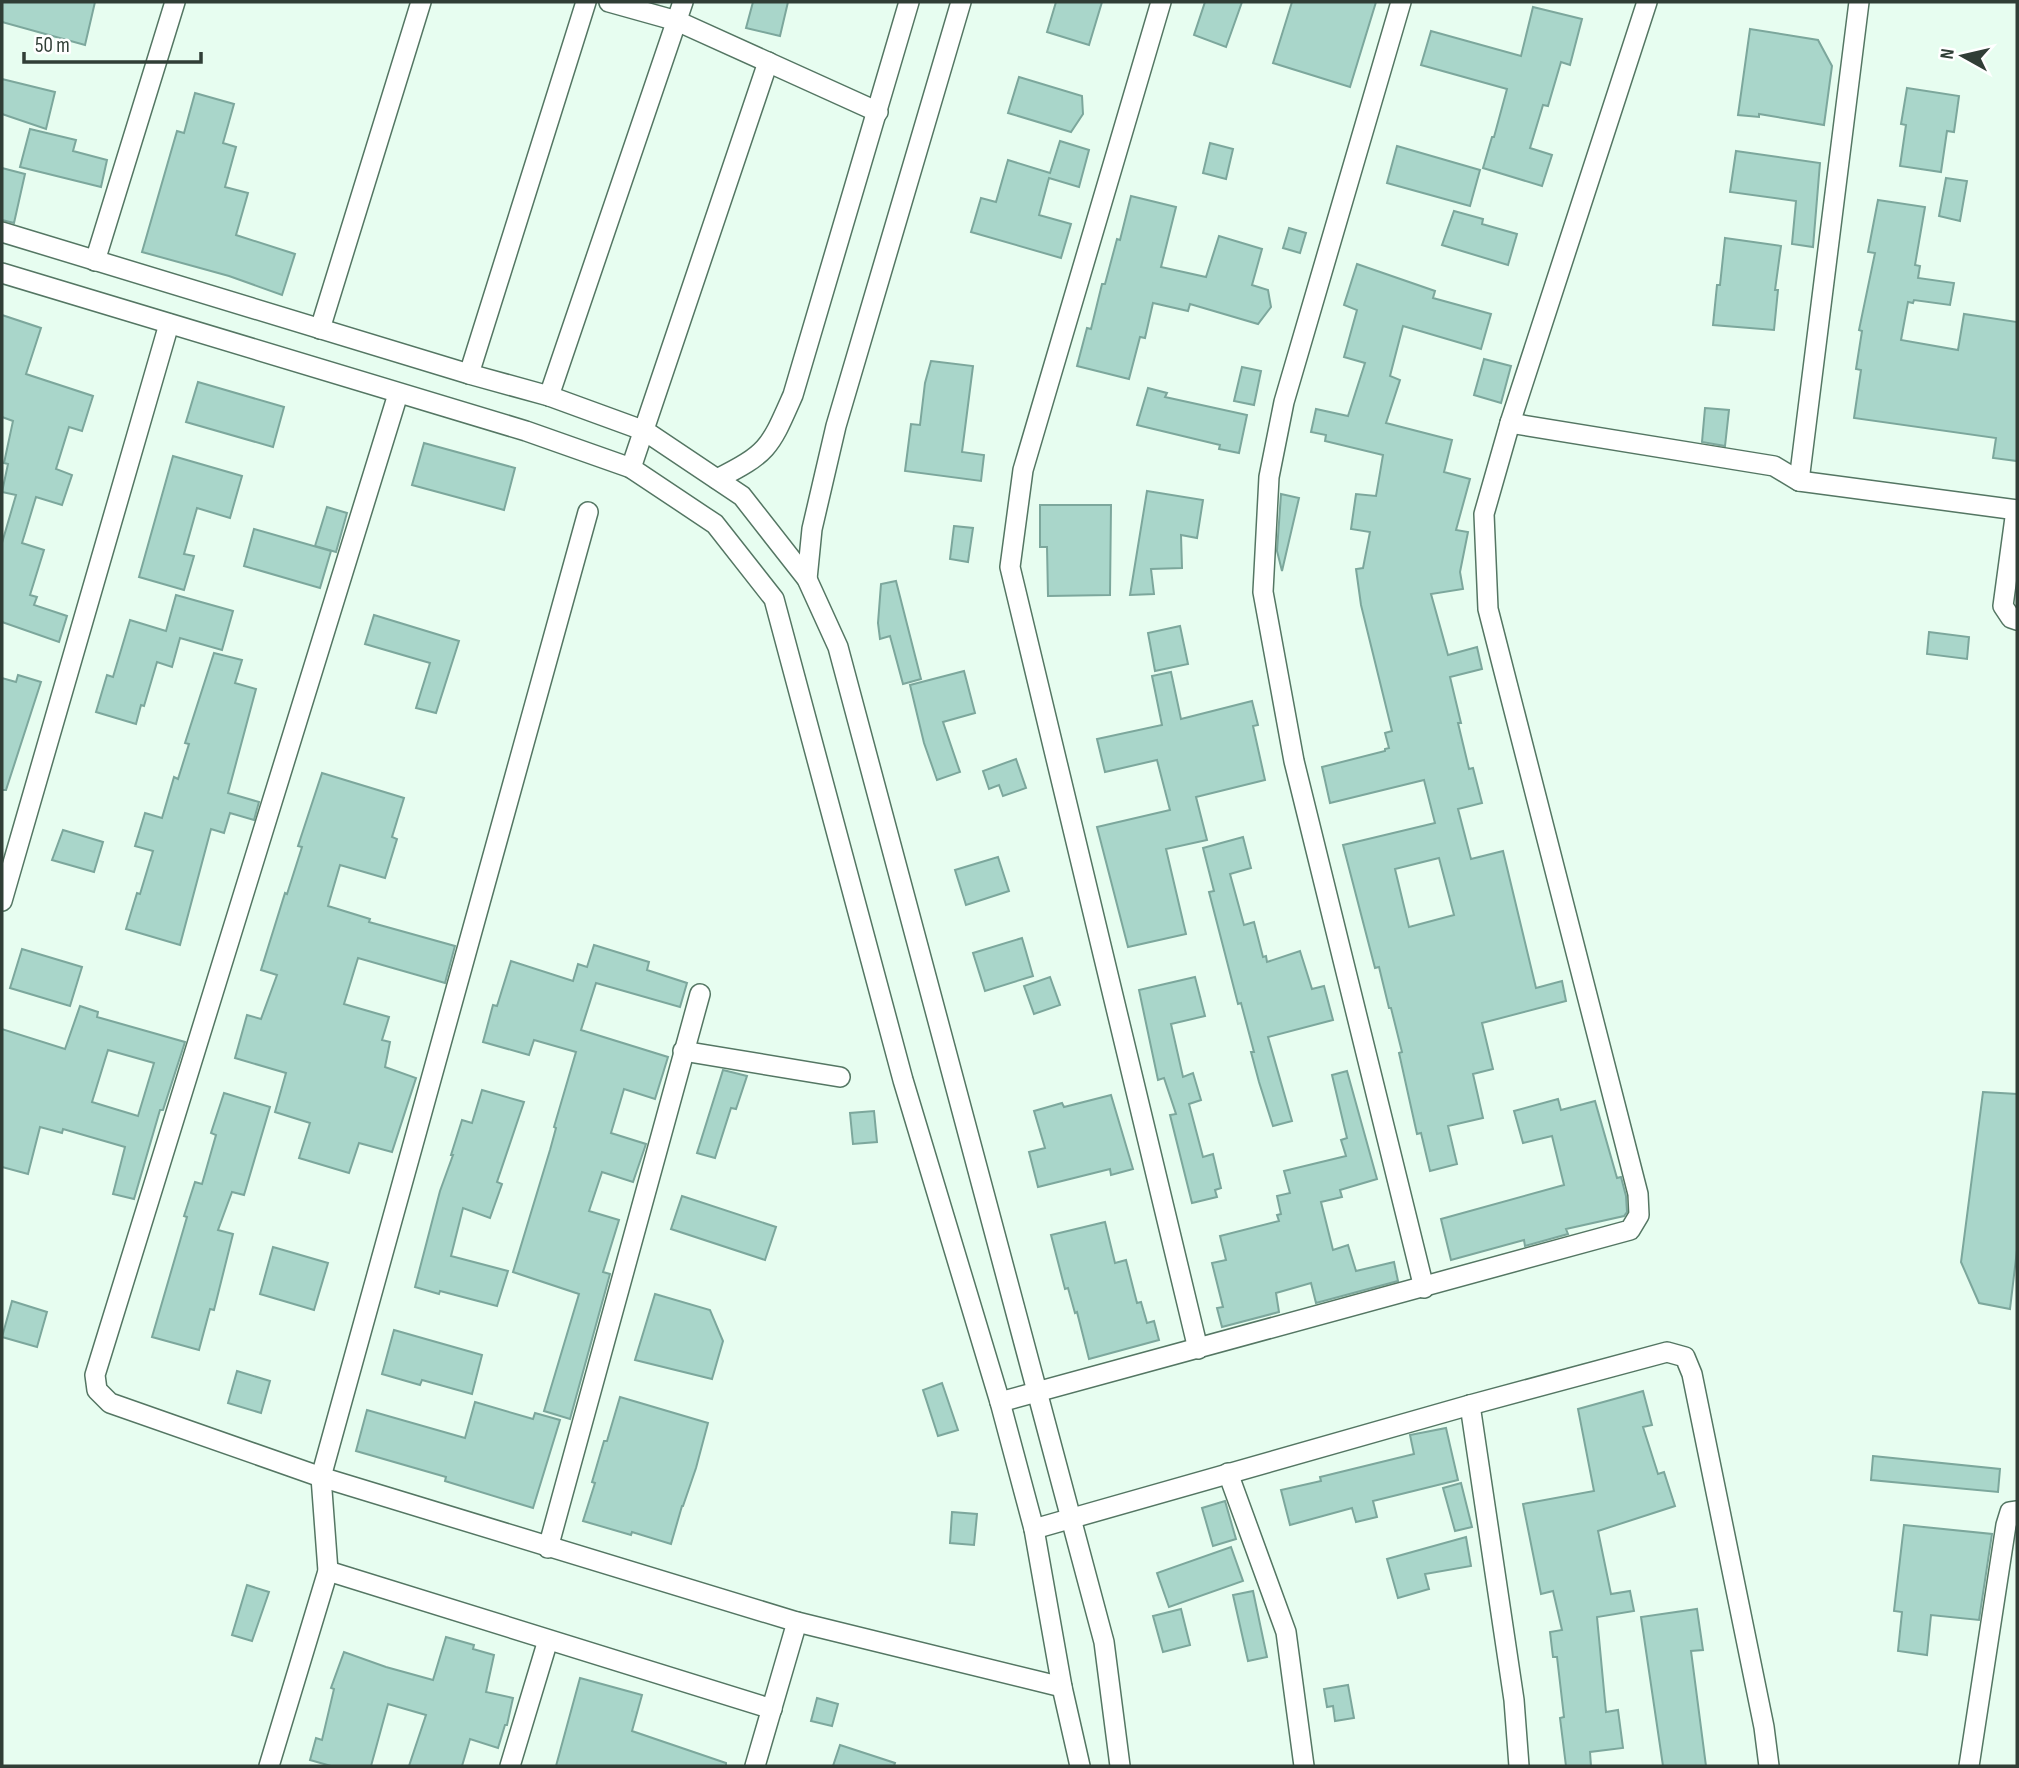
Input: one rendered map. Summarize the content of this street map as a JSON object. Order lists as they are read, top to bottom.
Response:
{
  "scale_bar": "50 m",
  "north": "left"
}
